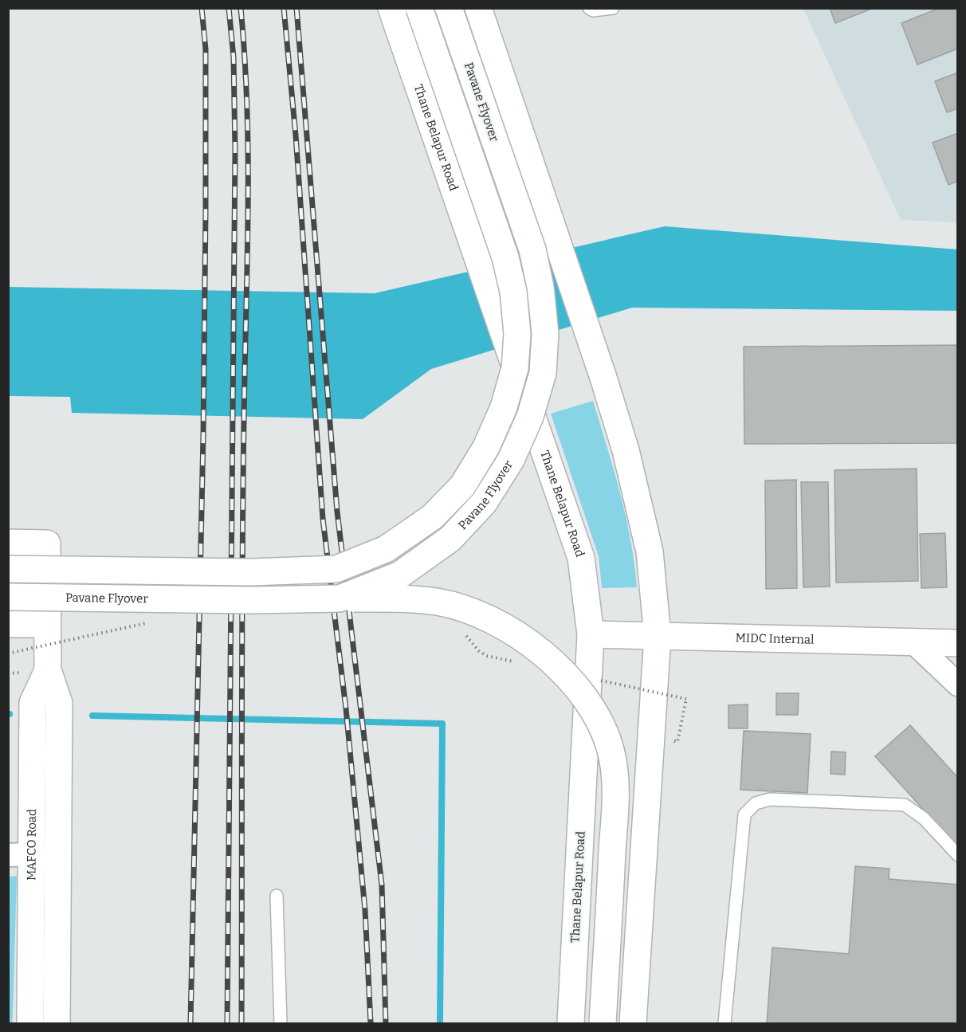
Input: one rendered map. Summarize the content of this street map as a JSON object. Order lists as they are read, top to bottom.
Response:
{
  "streets": {
    "main road": [
      "Pavane Flyover",
      "Thane Belapur Road",
      "MIDC Internal",
      "MAFCO Road"
    ]
  },
  "crossings": [
    ["Thane Belapur Road", "MIDC Internal"]
  ]
}
